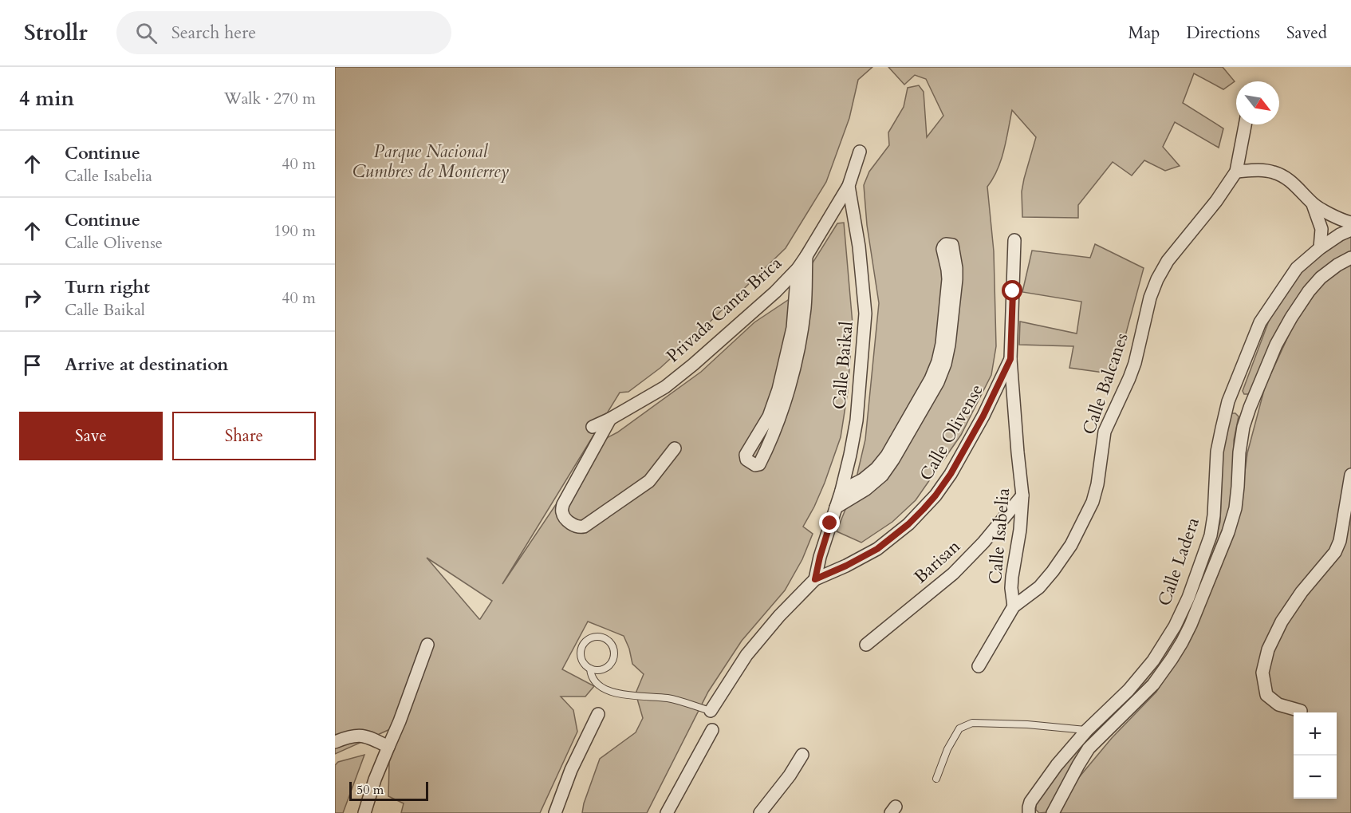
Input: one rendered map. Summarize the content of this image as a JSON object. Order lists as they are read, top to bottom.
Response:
{
  "streets": {
    "street": [
      "Privada Canta Brica",
      "Calle Baikal",
      "Calle Balcanes",
      "Calle Olivense",
      "Calle Isabelia",
      "Barisan",
      "Calle Ladera"
    ]
  },
  "crossings": [
    ["Privada Canta Brica", "Calle Baikal"],
    ["Calle Baikal", "Calle Olivense"],
    ["Calle Balcanes", "Calle Isabelia"],
    ["Calle Olivense", "Calle Isabelia"],
    ["Calle Isabelia", "Barisan"]
  ],
  "parks": ["Parque Nacional Cumbres de Monterrey"],
  "scale_bar": "50 m",
  "north": "bottom right",
  "page": {
    "header": "Strollr",
    "search": "Search here",
    "nav": ["Map", "Directions", "Saved"],
    "heading": ["4 min", "Walk · 270 m"],
    "list": [
      ["Continue", "Calle Isabelia", "40 m"],
      ["Continue", "Calle Olivense", "190 m"],
      ["Turn right", "Calle Baikal", "40 m"],
      "Arrive at destination"
    ],
    "buttons": ["Save", "Share"],
    "map_buttons": ["+", "−"],
    "scale": "50 m"
  }
}
